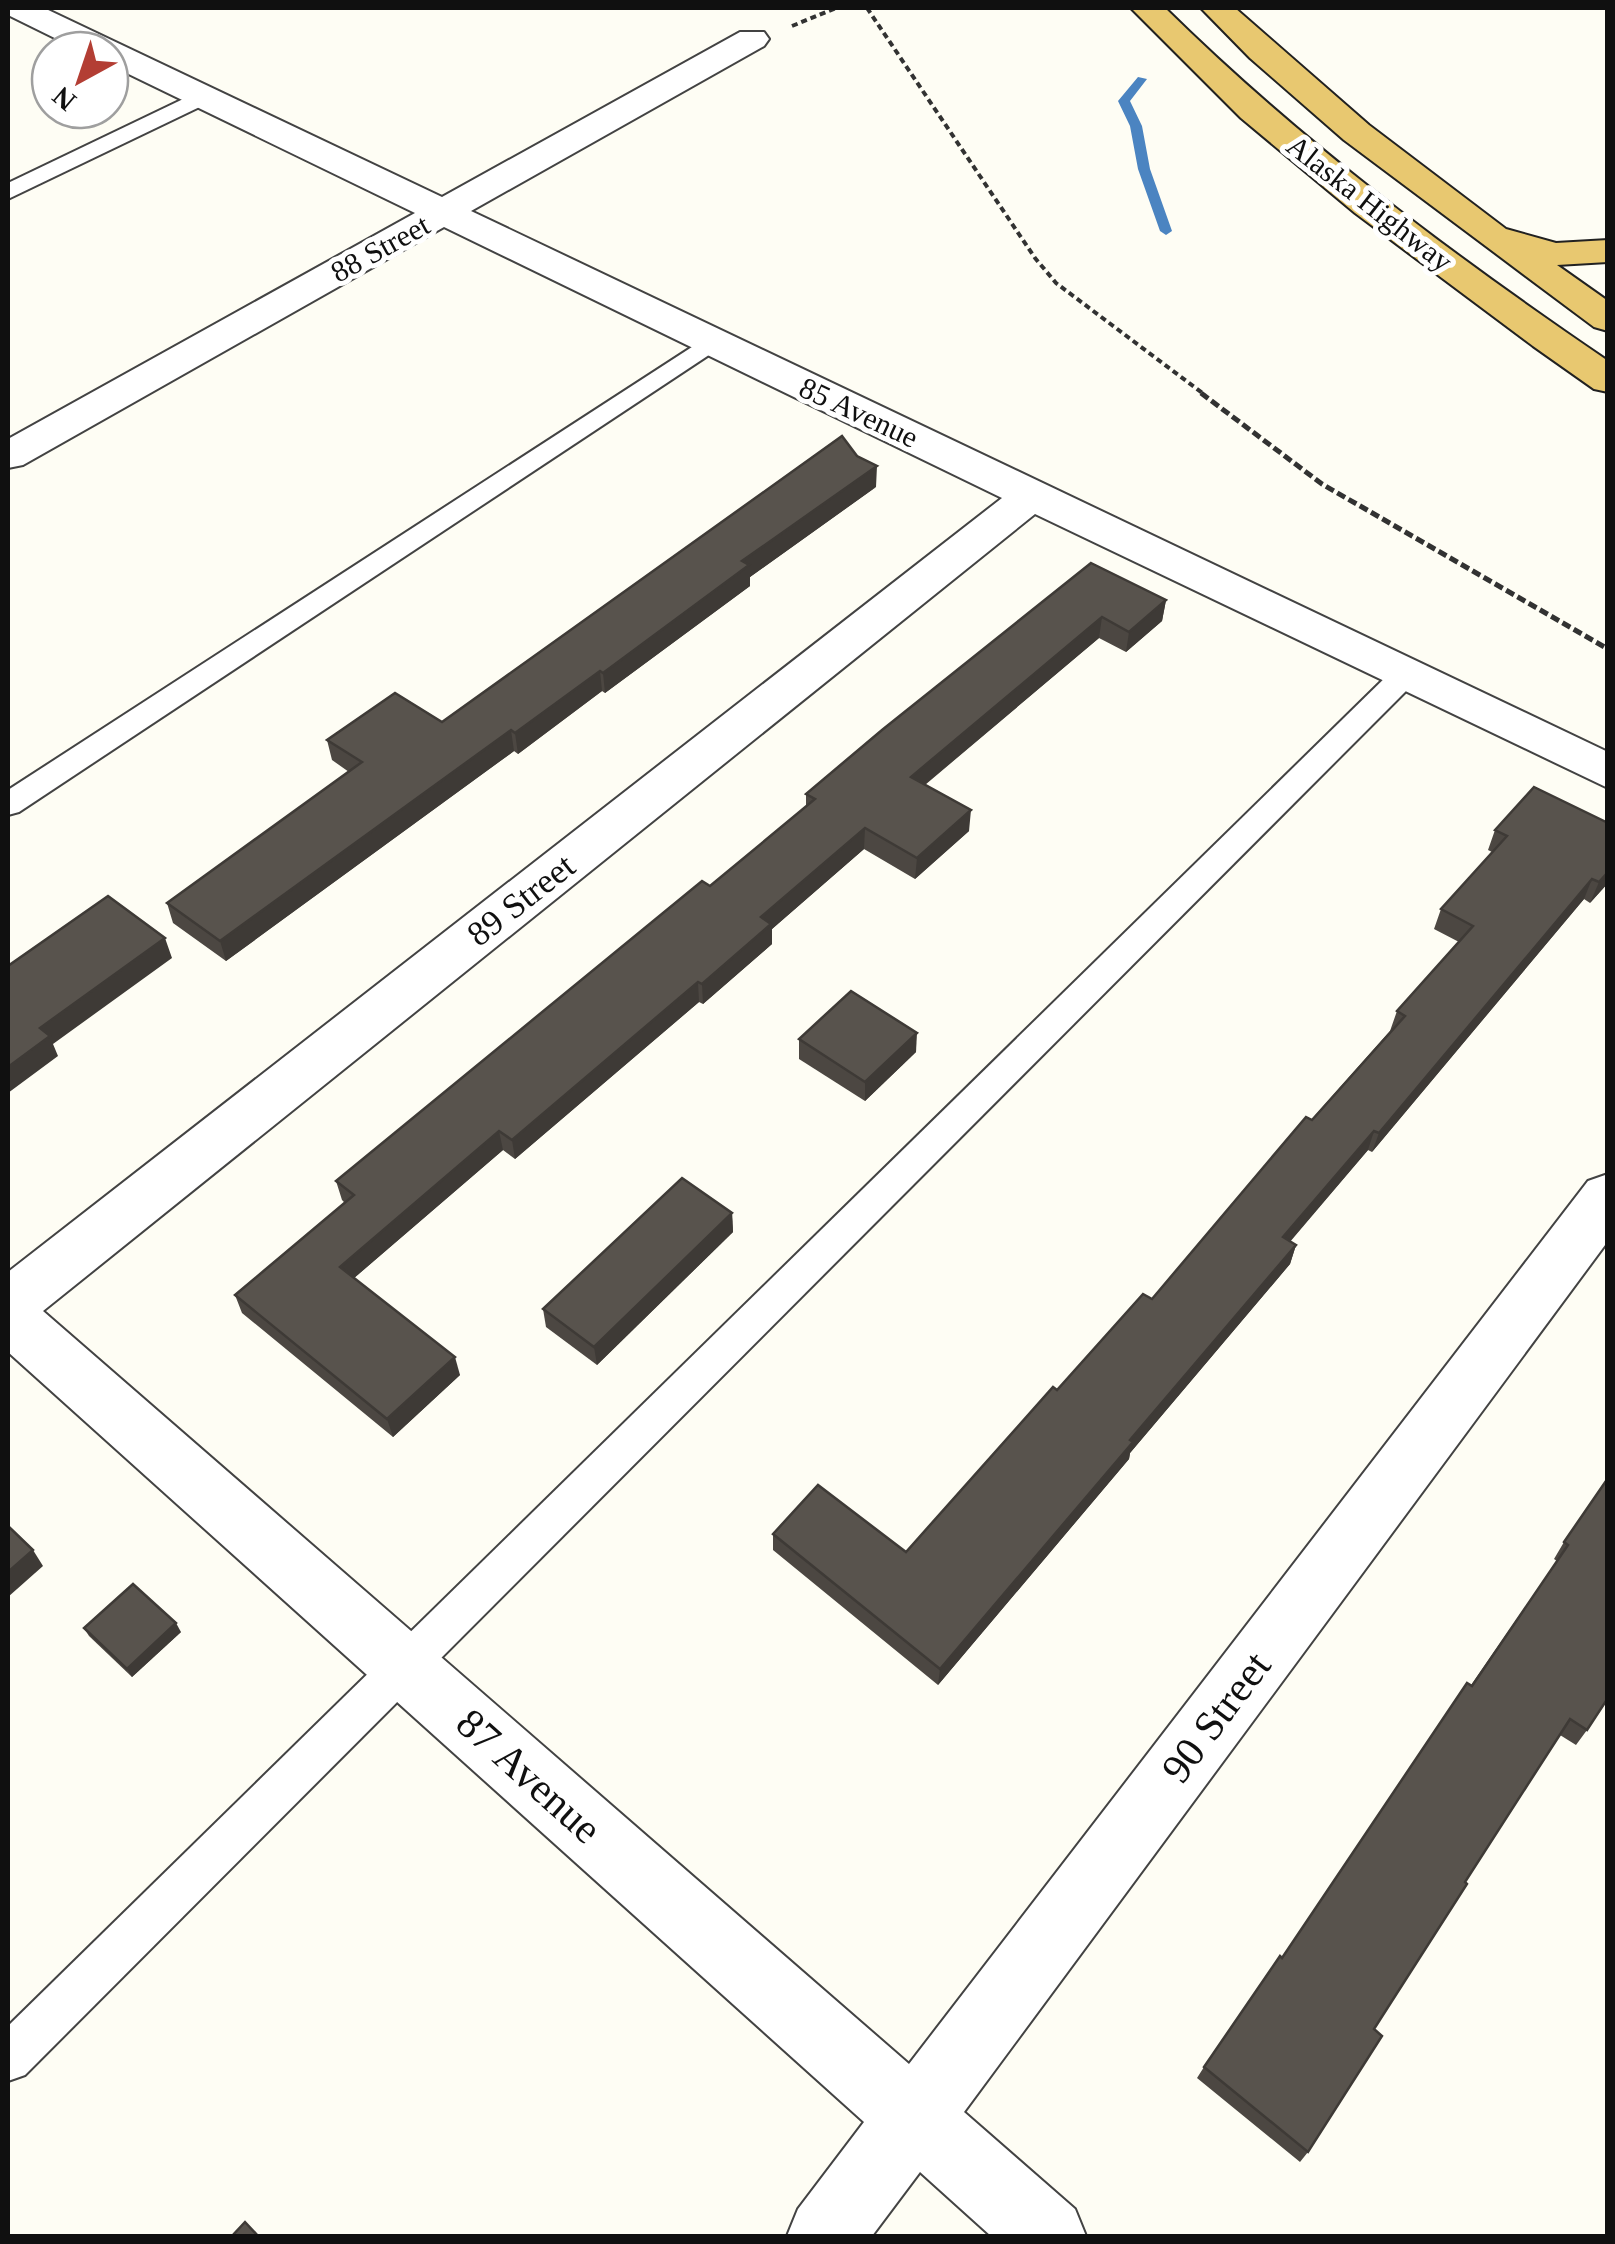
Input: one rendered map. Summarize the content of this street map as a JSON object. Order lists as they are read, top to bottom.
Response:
{
  "streets": {
    "highway": ["Alaska Highway"],
    "street": [
      "88 Street",
      "85 Avenue",
      "89 Street",
      "90 Street",
      "87 Avenue"
    ]
  },
  "crossings": [
    ["88 Street", "85 Avenue"],
    ["85 Avenue", "89 Street"],
    ["90 Street", "87 Avenue"]
  ],
  "north": "bottom left"
}
